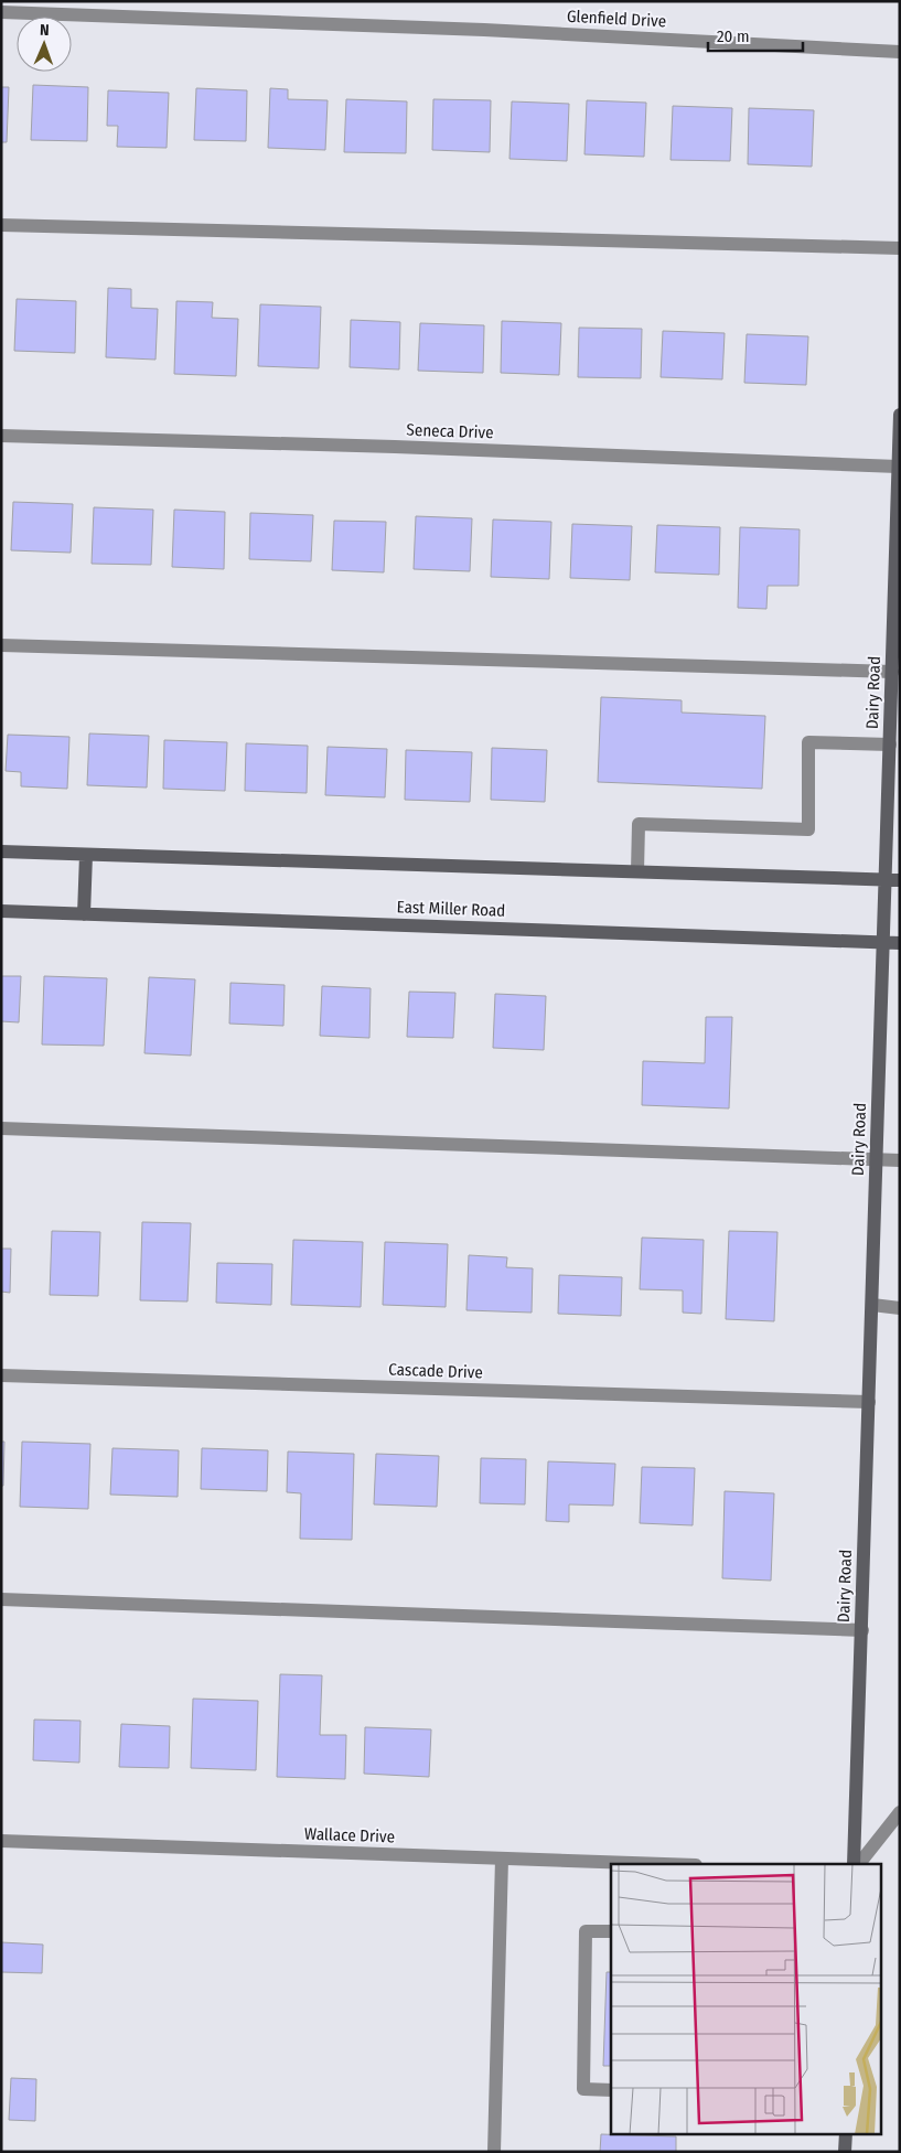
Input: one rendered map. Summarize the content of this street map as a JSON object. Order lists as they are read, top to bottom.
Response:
{
  "streets": {
    "main road": ["Dairy Road", "East Miller Road"],
    "street": [
      "Glenfield Drive",
      "Seneca Drive",
      "Cascade Drive",
      "Wallace Drive"
    ]
  },
  "crossings": [
    ["Seneca Drive", "Dairy Road"],
    ["Dairy Road", "East Miller Road"],
    ["Dairy Road", "Cascade Drive"]
  ],
  "scale_bar": "20 m",
  "north": "top"
}
